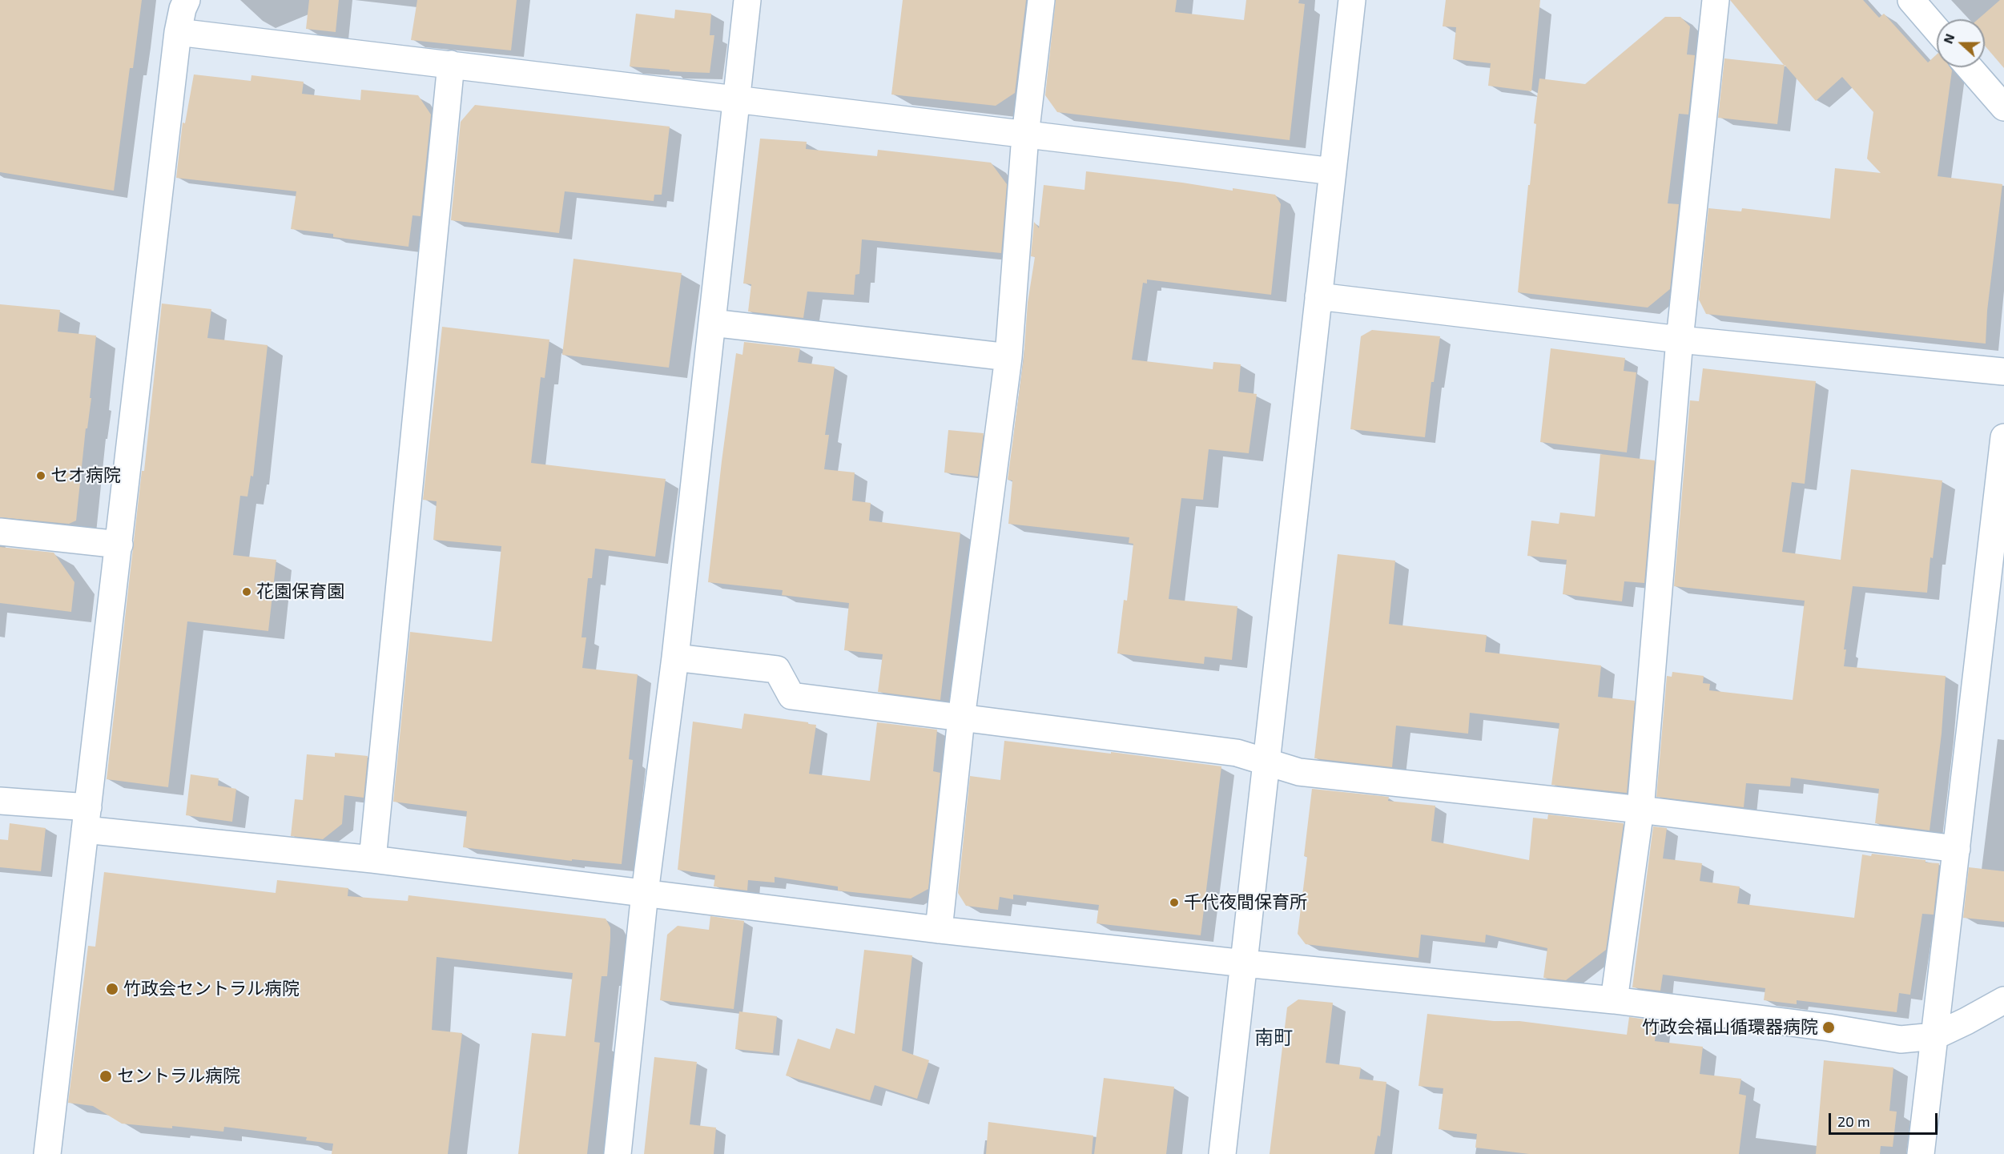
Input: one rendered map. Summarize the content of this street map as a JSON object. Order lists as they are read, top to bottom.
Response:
{
  "districts": ["南町"],
  "places": [
    "セオ病院",
    "花園保育園",
    "千代夜間保育所",
    "竹政会セントラル病院",
    "竹政会福山循環器病院",
    "セントラル病院"
  ],
  "scale_bar": "20 m",
  "north": "left"
}
